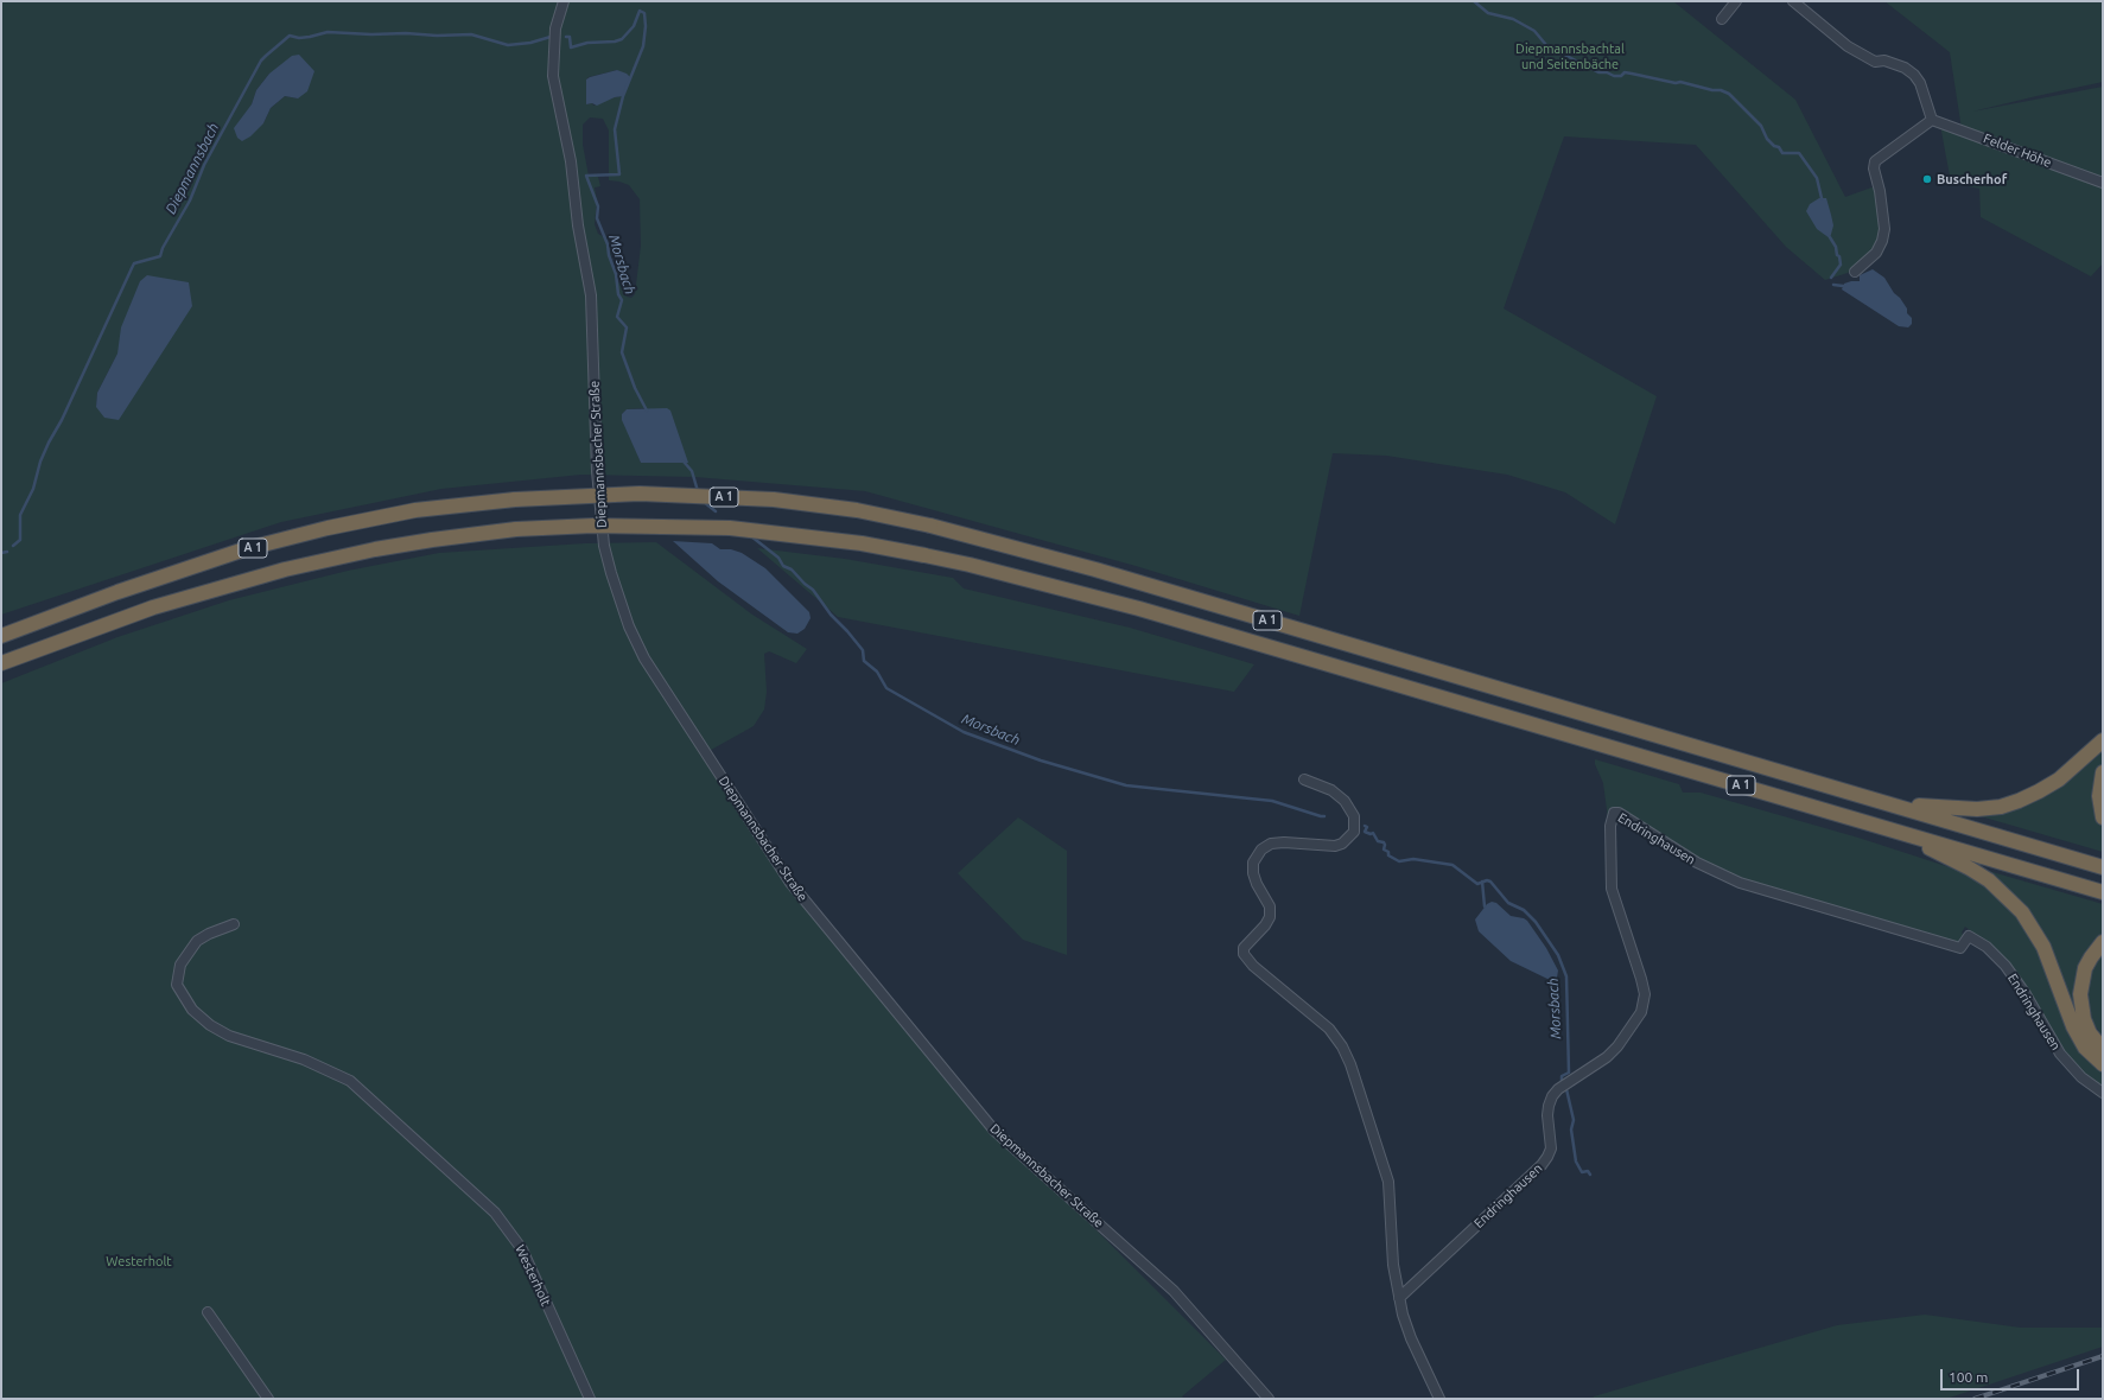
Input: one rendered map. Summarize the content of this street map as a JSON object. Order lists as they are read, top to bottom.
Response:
{
  "streets": {
    "highway": ["A 1"],
    "street": [
      "Felder Höhe",
      "Diepmannsbacher Straße",
      "Endringhausen",
      "Westerholt"
    ]
  },
  "water": ["Diepmannsbach", "Morsbach"],
  "parks": ["Diepmannsbachtal und Seitenbäche", "Westerholt"],
  "places": ["Buscherhof"],
  "scale_bar": "100 m"
}
